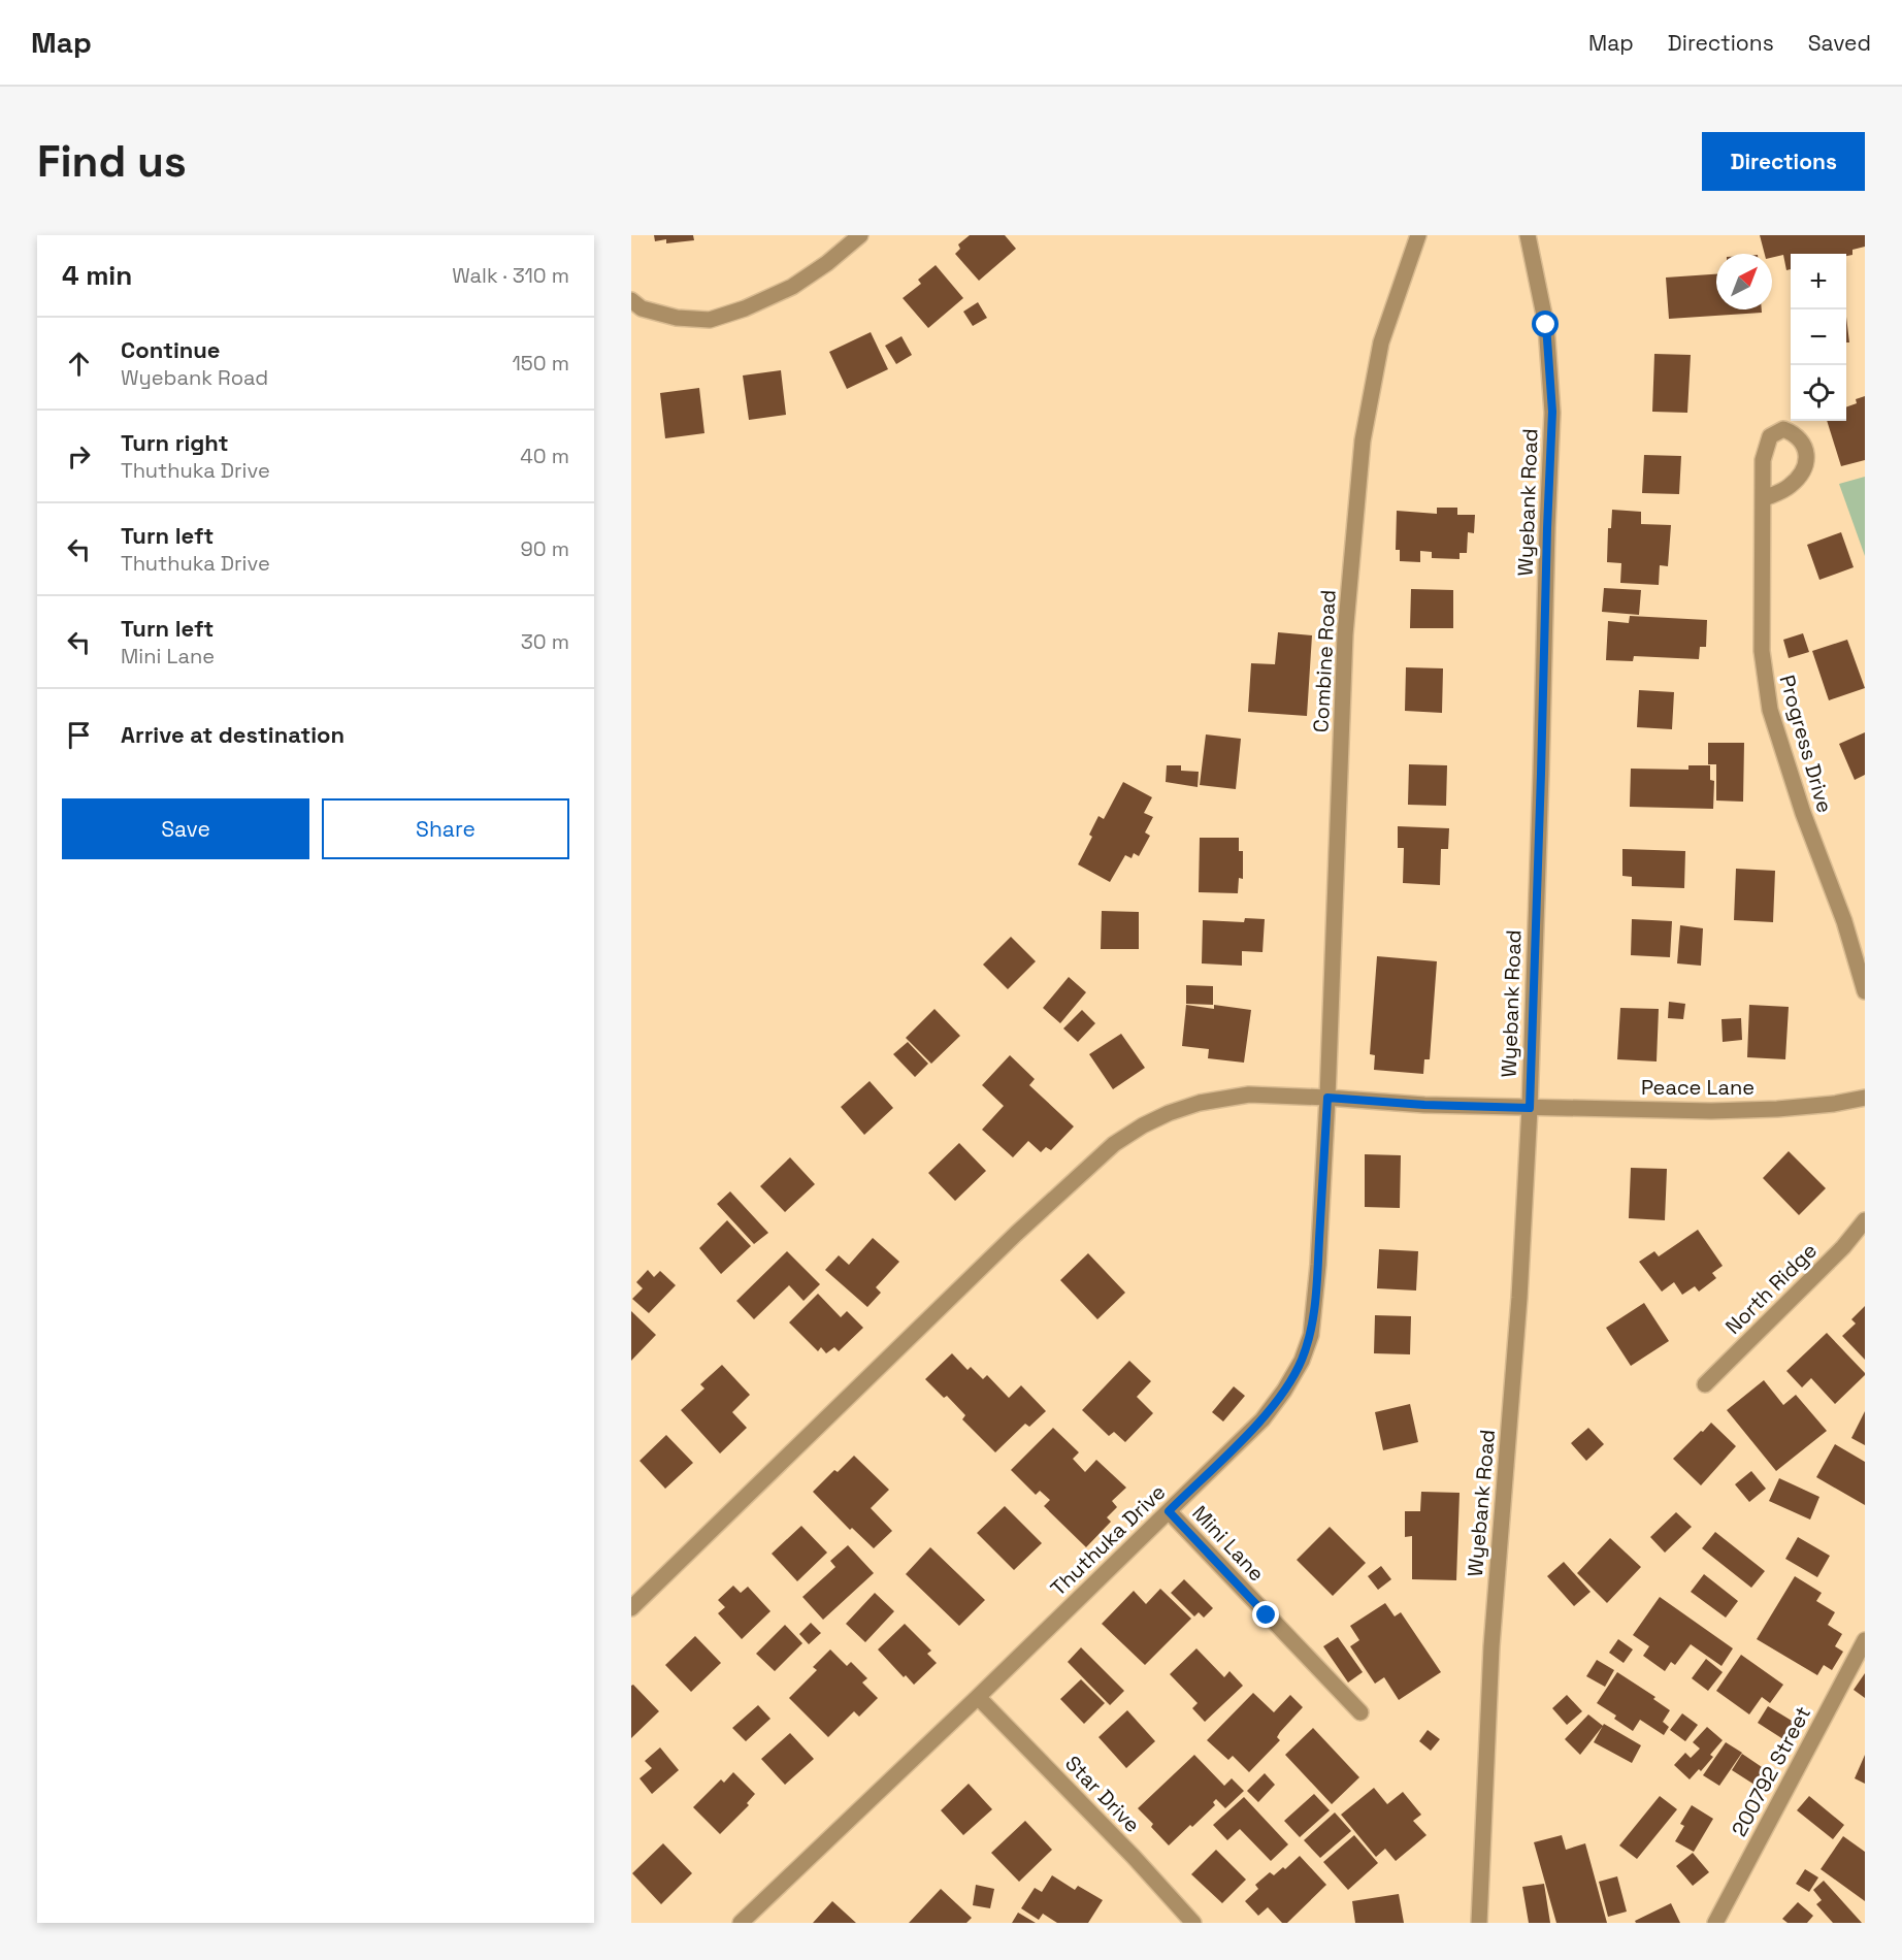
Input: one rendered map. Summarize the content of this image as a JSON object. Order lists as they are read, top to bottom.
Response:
{
  "streets": {
    "street": [
      "Wyebank Road",
      "Combine Road",
      "Progress Drive",
      "Peace Lane",
      "North Ridge",
      "Thuthuka Drive",
      "Mini Lane",
      "200792 Street",
      "Star Drive"
    ]
  },
  "crossings": [
    ["Wyebank Road", "Peace Lane"],
    ["Combine Road", "Thuthuka Drive"],
    ["Thuthuka Drive", "Mini Lane"],
    ["Thuthuka Drive", "Star Drive"]
  ],
  "north": "top right",
  "page": {
    "header": "Map",
    "nav": ["Map", "Directions", "Saved"],
    "buttons": [
      "Directions",
      ["Save", "Share"]
    ],
    "title": "Find us",
    "heading": ["4 min", "Walk · 310 m"],
    "map_buttons": ["+", "−"],
    "list": [
      ["Continue", "Wyebank Road", "150 m"],
      ["Turn right", "Thuthuka Drive", "40 m"],
      ["Turn left", "Thuthuka Drive", "90 m"],
      ["Turn left", "Mini Lane", "30 m"],
      "Arrive at destination"
    ]
  }
}
